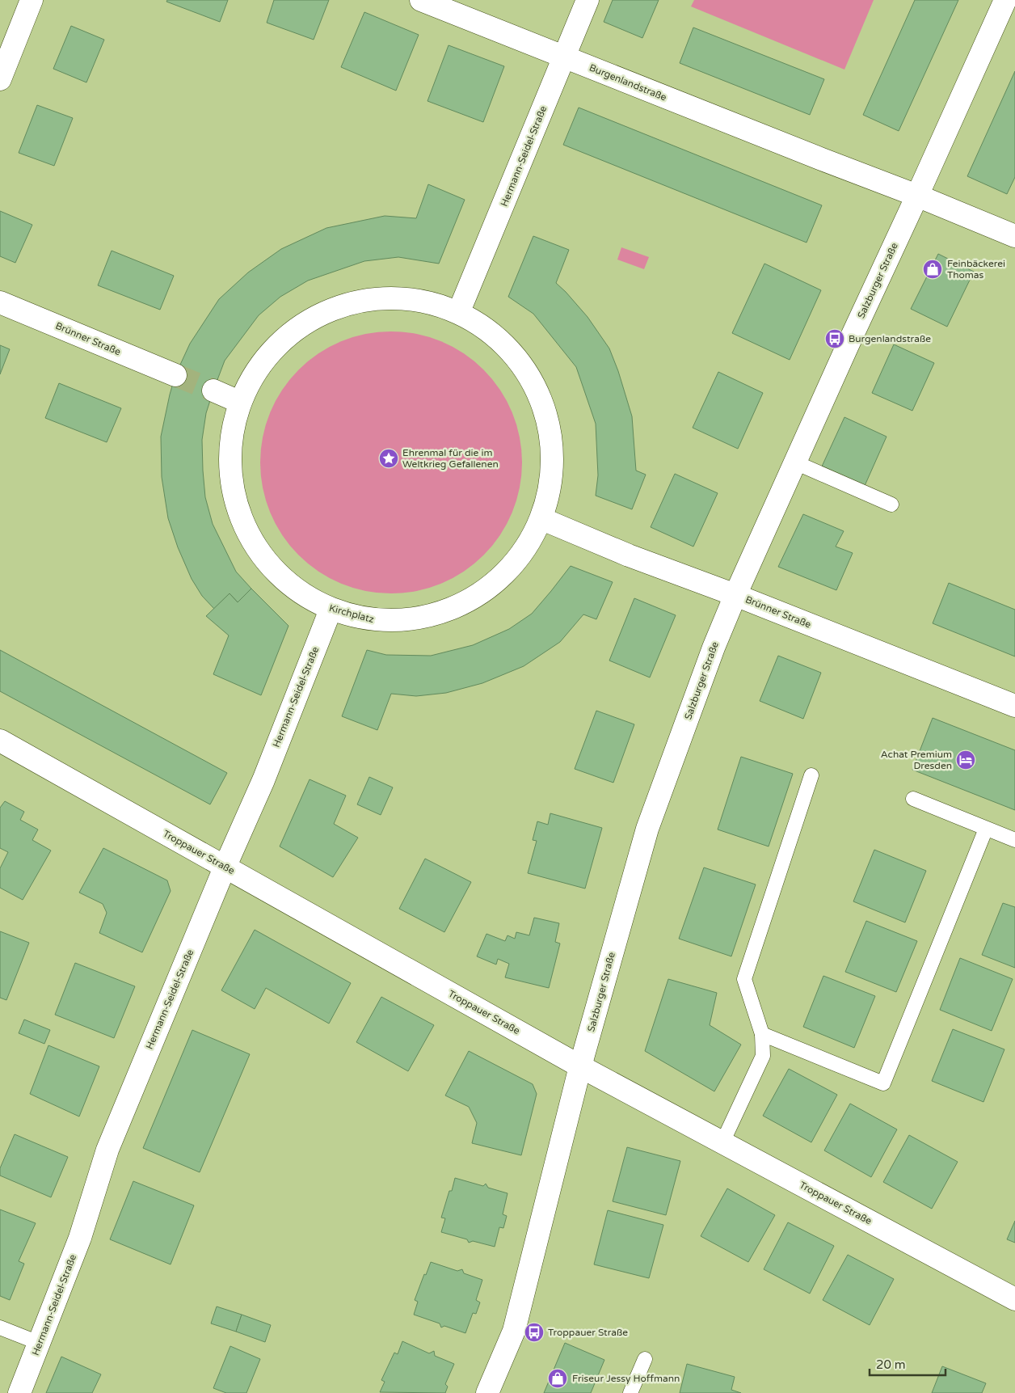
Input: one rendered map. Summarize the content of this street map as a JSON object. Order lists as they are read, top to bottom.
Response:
{
  "streets": {
    "street": [
      "Burgenlandstraße",
      "Hermann-Seidel-Straße",
      "Salzburger Straße",
      "Brünner Straße",
      "Kirchplatz",
      "Troppauer Straße"
    ]
  },
  "crossings": [
    ["Burgenlandstraße", "Hermann-Seidel-Straße"],
    ["Burgenlandstraße", "Salzburger Straße"],
    ["Hermann-Seidel-Straße", "Kirchplatz"],
    ["Hermann-Seidel-Straße", "Troppauer Straße"],
    ["Salzburger Straße", "Brünner Straße"],
    ["Salzburger Straße", "Troppauer Straße"],
    ["Brünner Straße", "Kirchplatz"]
  ],
  "places": {
    "shop": ["Feinbäckerei Thomas", "Friseur Jessy Hoffmann"],
    "bus stop": ["Burgenlandstraße", "Troppauer Straße"],
    "place": ["Ehrenmal für die im Weltkrieg Gefallenen"],
    "hotel": ["Achat Premium Dresden"]
  },
  "scale_bar": "20 m"
}
